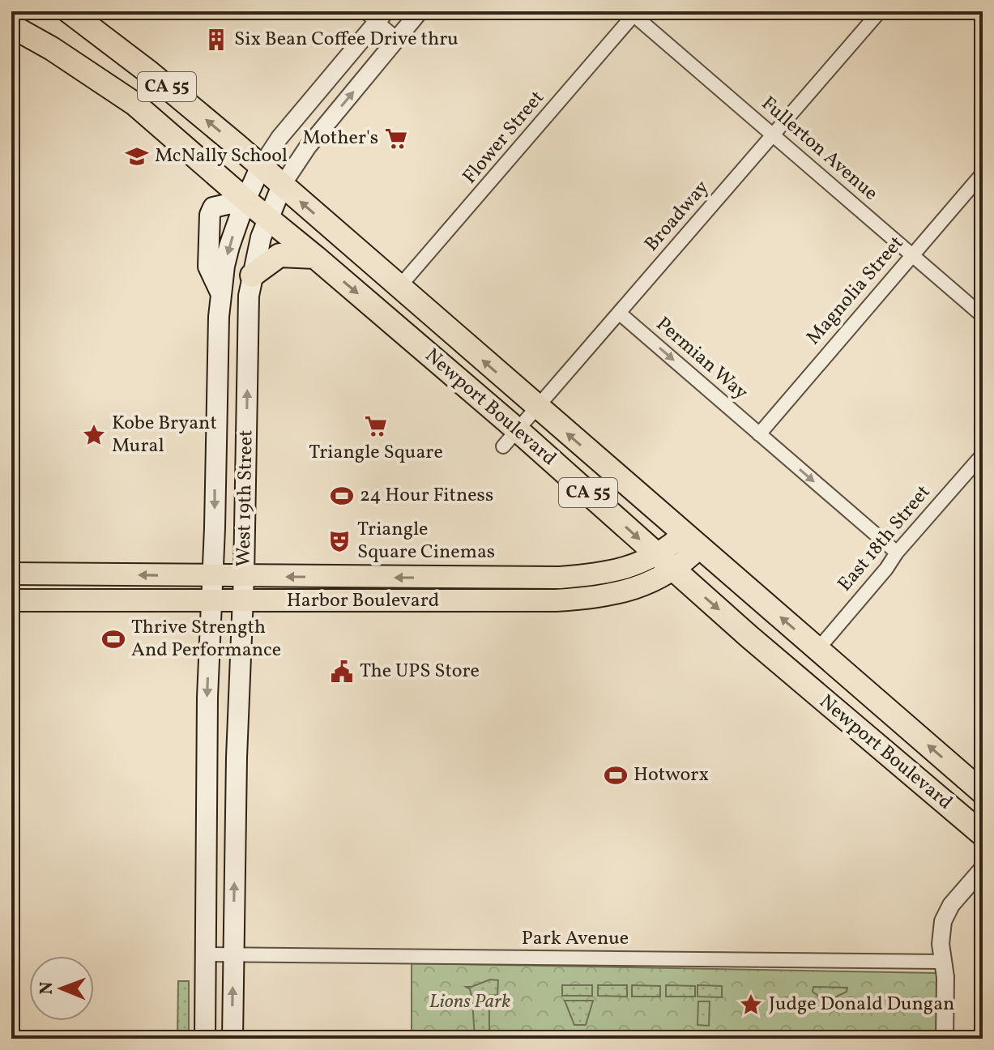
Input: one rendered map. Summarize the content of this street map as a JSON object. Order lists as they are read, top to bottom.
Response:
{
  "streets": {
    "highway": ["CA 55", "Newport Boulevard"],
    "main road": ["West 19th Street", "Harbor Boulevard"],
    "street": [
      "Flower Street",
      "Fullerton Avenue",
      "Broadway",
      "Magnolia Street",
      "Permian Way",
      "East 18th Street",
      "Park Avenue"
    ]
  },
  "crossings": [
    ["Flower Street", "Fullerton Avenue"],
    ["Flower Street", "Newport Boulevard"],
    ["Fullerton Avenue", "Broadway"],
    ["Fullerton Avenue", "Magnolia Street"],
    ["Broadway", "Permian Way"],
    ["Broadway", "Newport Boulevard"],
    ["Magnolia Street", "Permian Way"],
    ["Permian Way", "East 18th Street"],
    ["Newport Boulevard", "West 19th Street"],
    ["Newport Boulevard", "East 18th Street"],
    ["Newport Boulevard", "Harbor Boulevard"],
    ["West 19th Street", "Harbor Boulevard"],
    ["West 19th Street", "Park Avenue"]
  ],
  "one_way": ["Permian Way"],
  "parks": ["Lions Park"],
  "places": {
    "building": ["Six Bean Coffee Drive thru"],
    "supermarket": ["Mother's", "Triangle Square"],
    "school or university": ["McNally School"],
    "place": ["Kobe Bryant Mural", "Judge Donald Dungan"],
    "sports": ["24 Hour Fitness", "Thrive Strength And Performance", "Hotworx"],
    "theatre": ["Triangle Square Cinemas"],
    "public building": ["The UPS Store"]
  },
  "north": "left"
}
